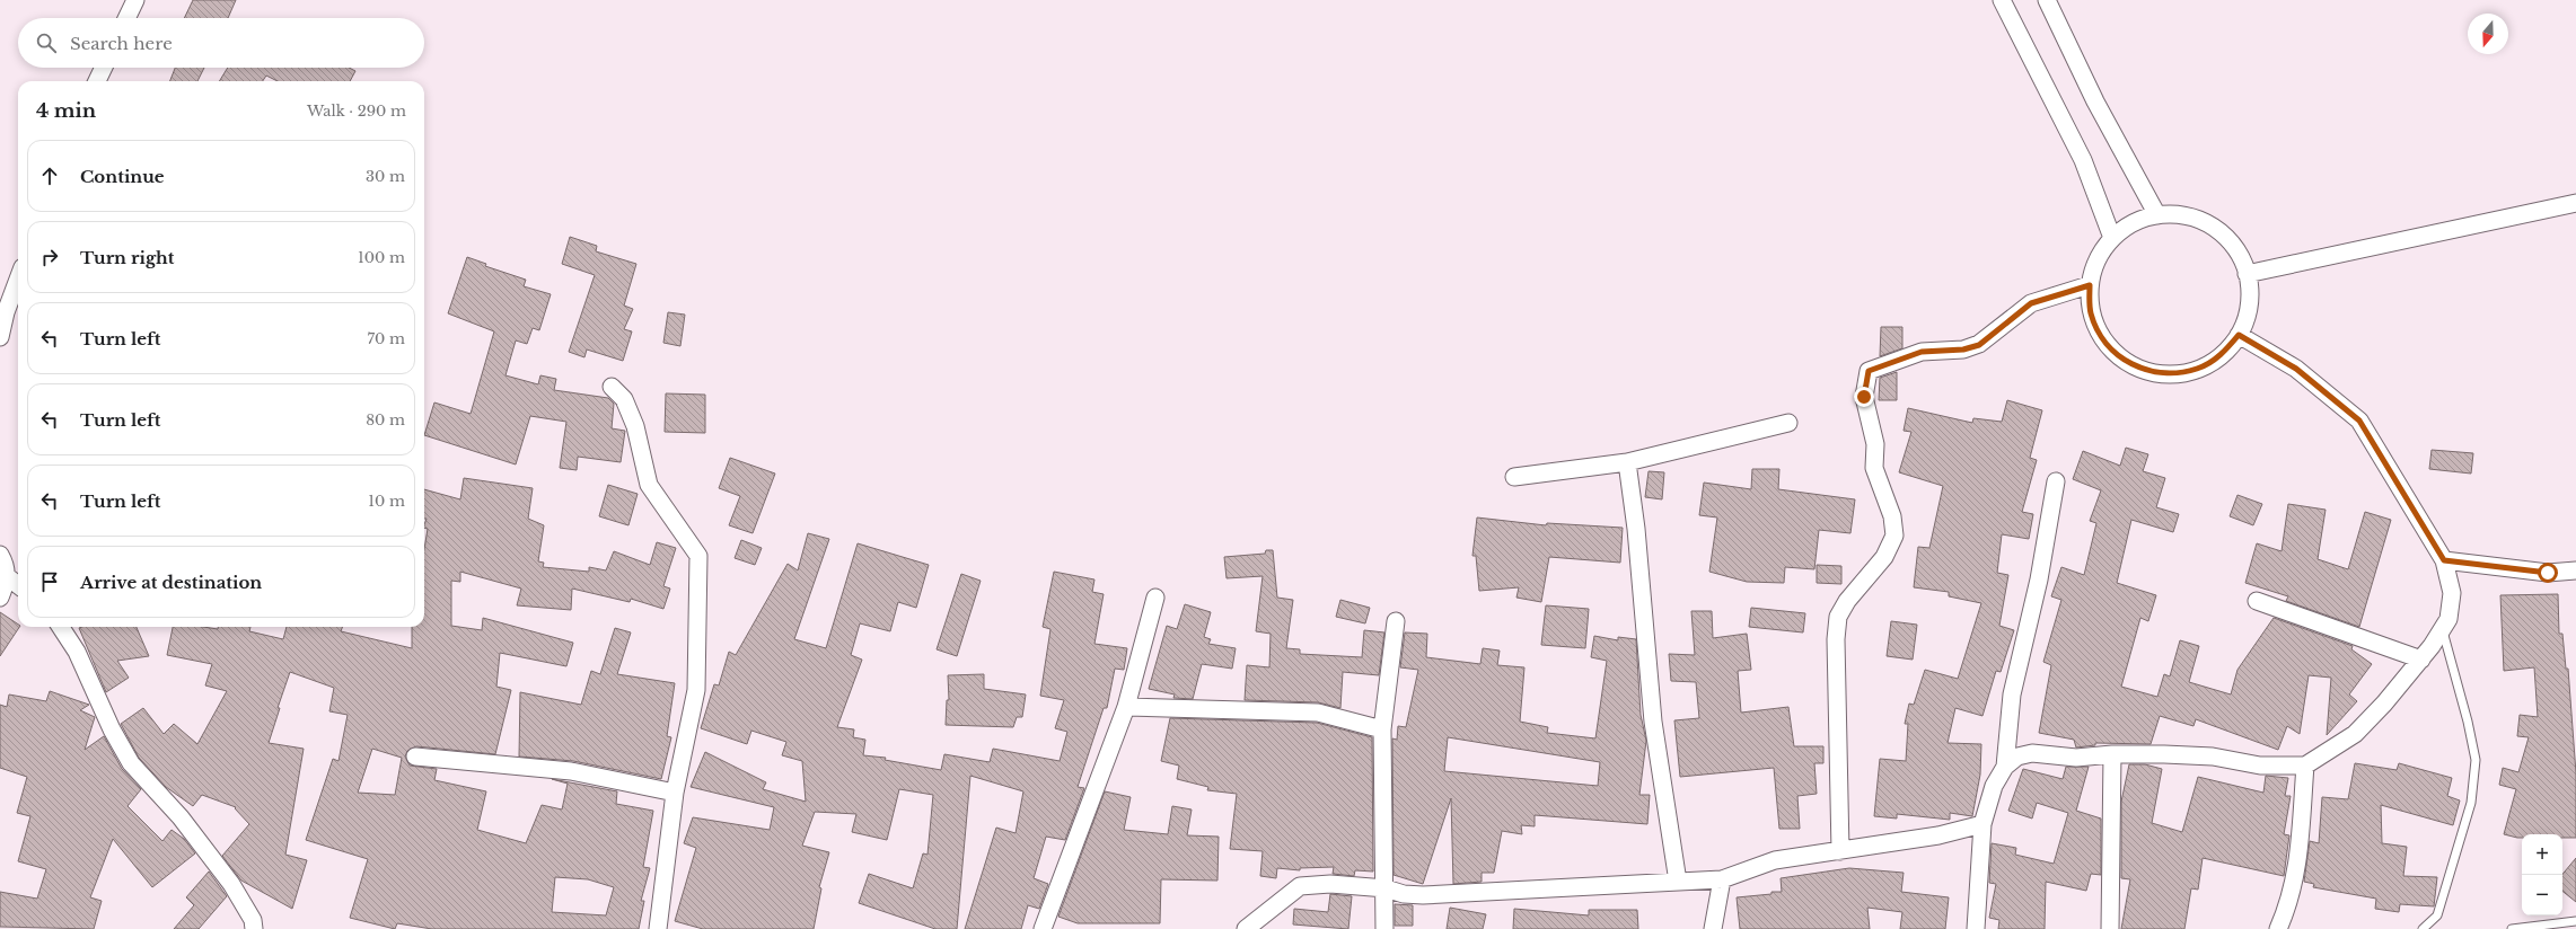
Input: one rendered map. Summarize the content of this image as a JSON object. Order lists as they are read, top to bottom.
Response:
{
  "north": "bottom",
  "page": {
    "search": "Search here",
    "heading": ["4 min", "Walk · 290 m"],
    "list": [
      ["Continue", "30 m"],
      ["Turn right", "100 m"],
      ["Turn left", "70 m"],
      ["Turn left", "80 m"],
      ["Turn left", "10 m"],
      "Arrive at destination"
    ],
    "map_buttons": ["+", "−"]
  }
}
